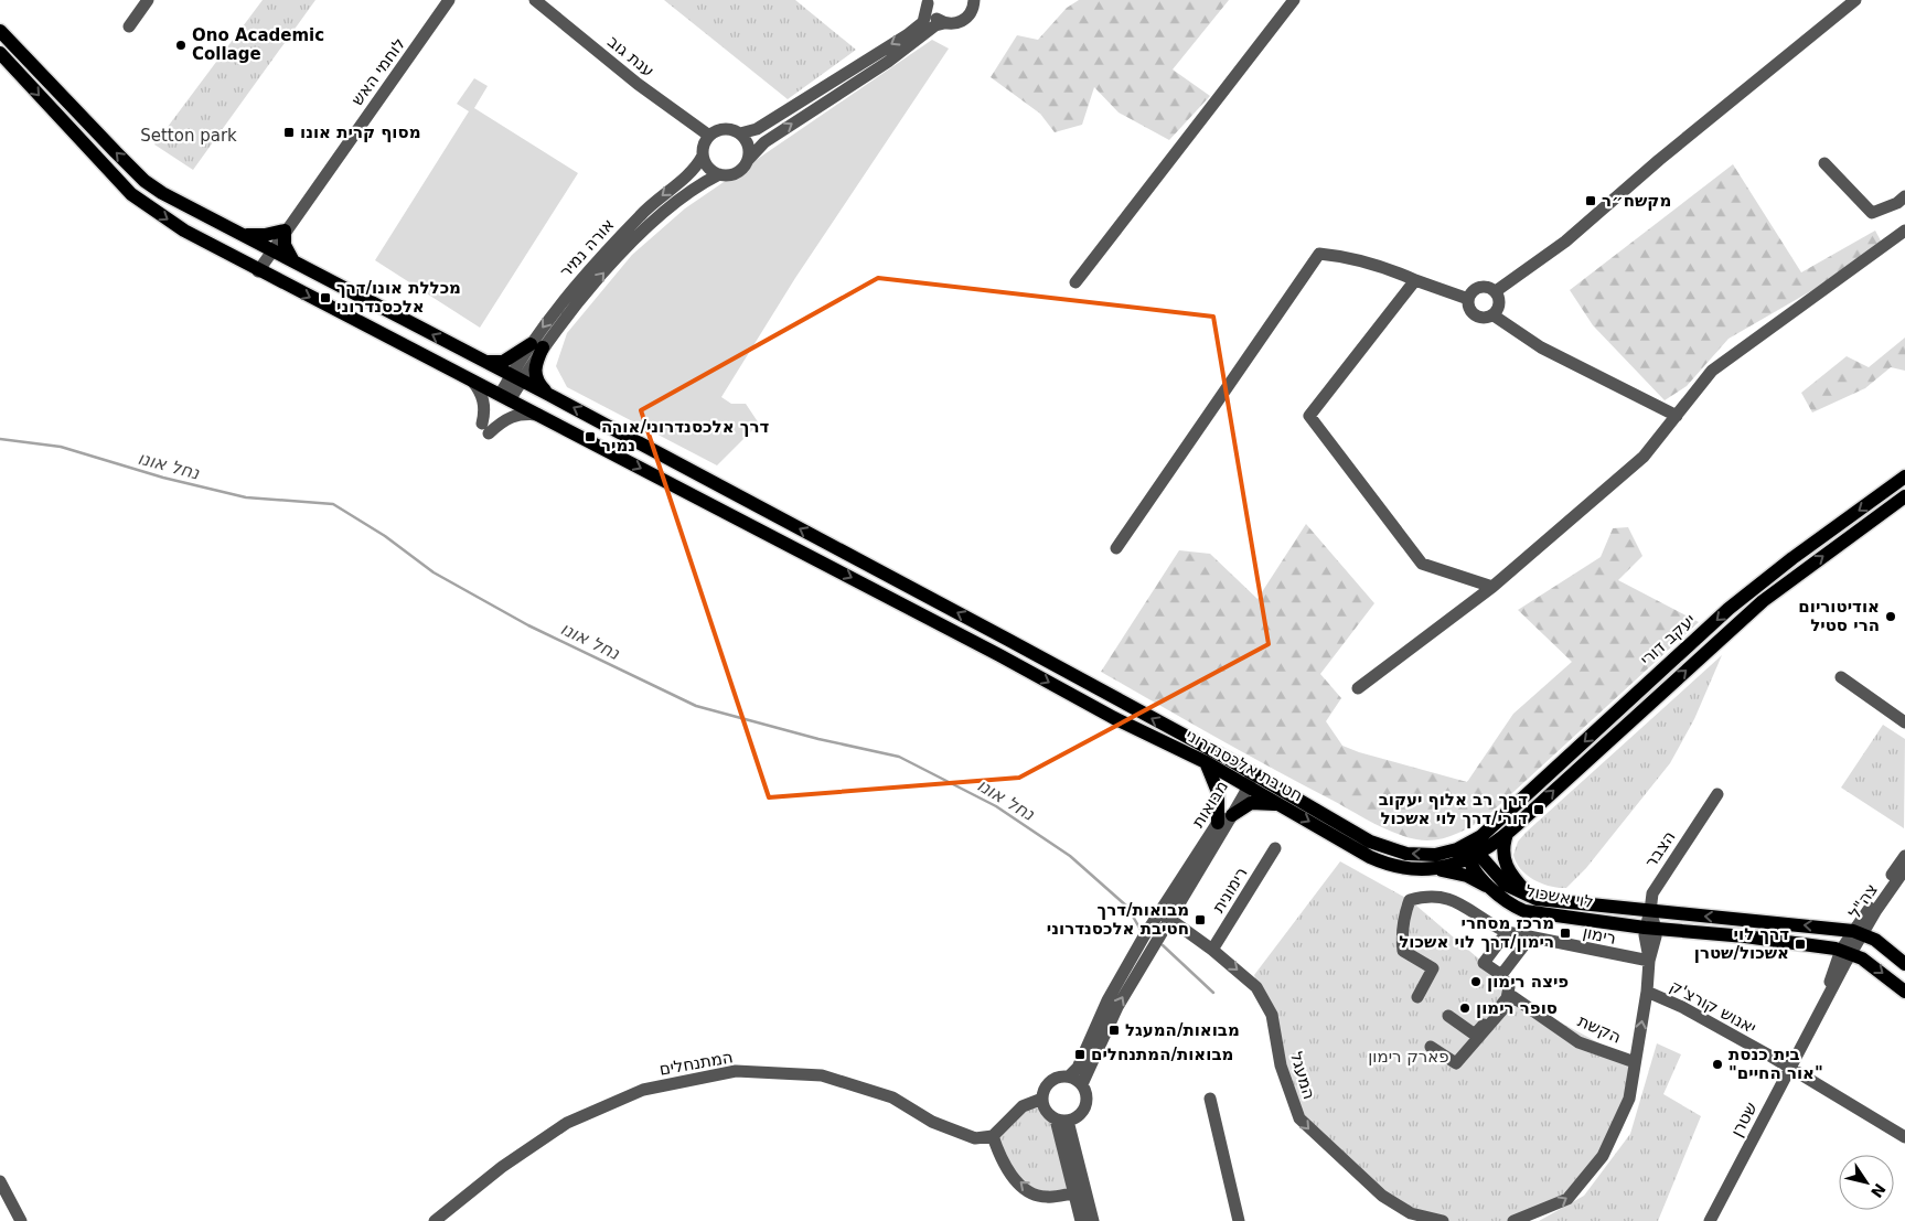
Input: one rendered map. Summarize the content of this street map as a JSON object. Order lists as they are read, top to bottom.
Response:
{
  "streets": {
    "main road": ["יעקב דורי", "חטיבת אלכסנדרוני", "לוי אשכול"],
    "street": [
      "ענת גוב",
      "לוחמי האש",
      "אורה נמיר",
      "מבואות",
      "הצבר",
      "רימונית",
      "צה\"ל",
      "רימון",
      "יאנוש קורצ'ק",
      "הקשת",
      "המתנחלים",
      "המעגל",
      "שטרן"
    ]
  },
  "crossings": [
    ["ענת גוב", "אורה נמיר"],
    ["לוחמי האש", "חטיבת אלכסנדרוני"],
    ["אורה נמיר", "חטיבת אלכסנדרוני"],
    ["יעקב דורי", "חטיבת אלכסנדרוני"],
    ["יעקב דורי", "לוי אשכול"],
    ["חטיבת אלכסנדרוני", "מבואות"],
    ["חטיבת אלכסנדרוני", "לוי אשכול"],
    ["מבואות", "המעגל"],
    ["הצבר", "לוי אשכול"],
    ["רימונית", "המעגל"],
    ["לוי אשכול", "צה\"ל"],
    ["לוי אשכול", "שטרן"],
    ["צה\"ל", "שטרן"],
    ["יאנוש קורצ'ק", "שטרן"]
  ],
  "one_way": ["המעגל"],
  "water": ["נחל אונו"],
  "parks": ["Setton park", "פארק רימון"],
  "places": {
    "other": [
      "Ono Academic Collage",
      "אודיטוריום הרי סטיל",
      "פיצה רימון",
      "סופר רימון",
      "בית כנסת \"אור החיים\""
    ],
    "transit": [
      "מסוף קרית אונו",
      "מקשח״ר",
      "מכללת אונו/דרך אלכסנדרוני",
      "דרך אלכסנדרוני/אורה נמיר",
      "דרך רב אלוף יעקוב דורי/דרך לוי אשכול",
      "מבואות/דרך חטיבת אלכסנדרוני",
      "מרכז מסחרי רימון/דרך לוי אשכול",
      "דרך לוי אשכול/שטרן",
      "מבואות/המעגל",
      "מבואות/המתנחלים"
    ]
  },
  "north": "bottom right"
}
